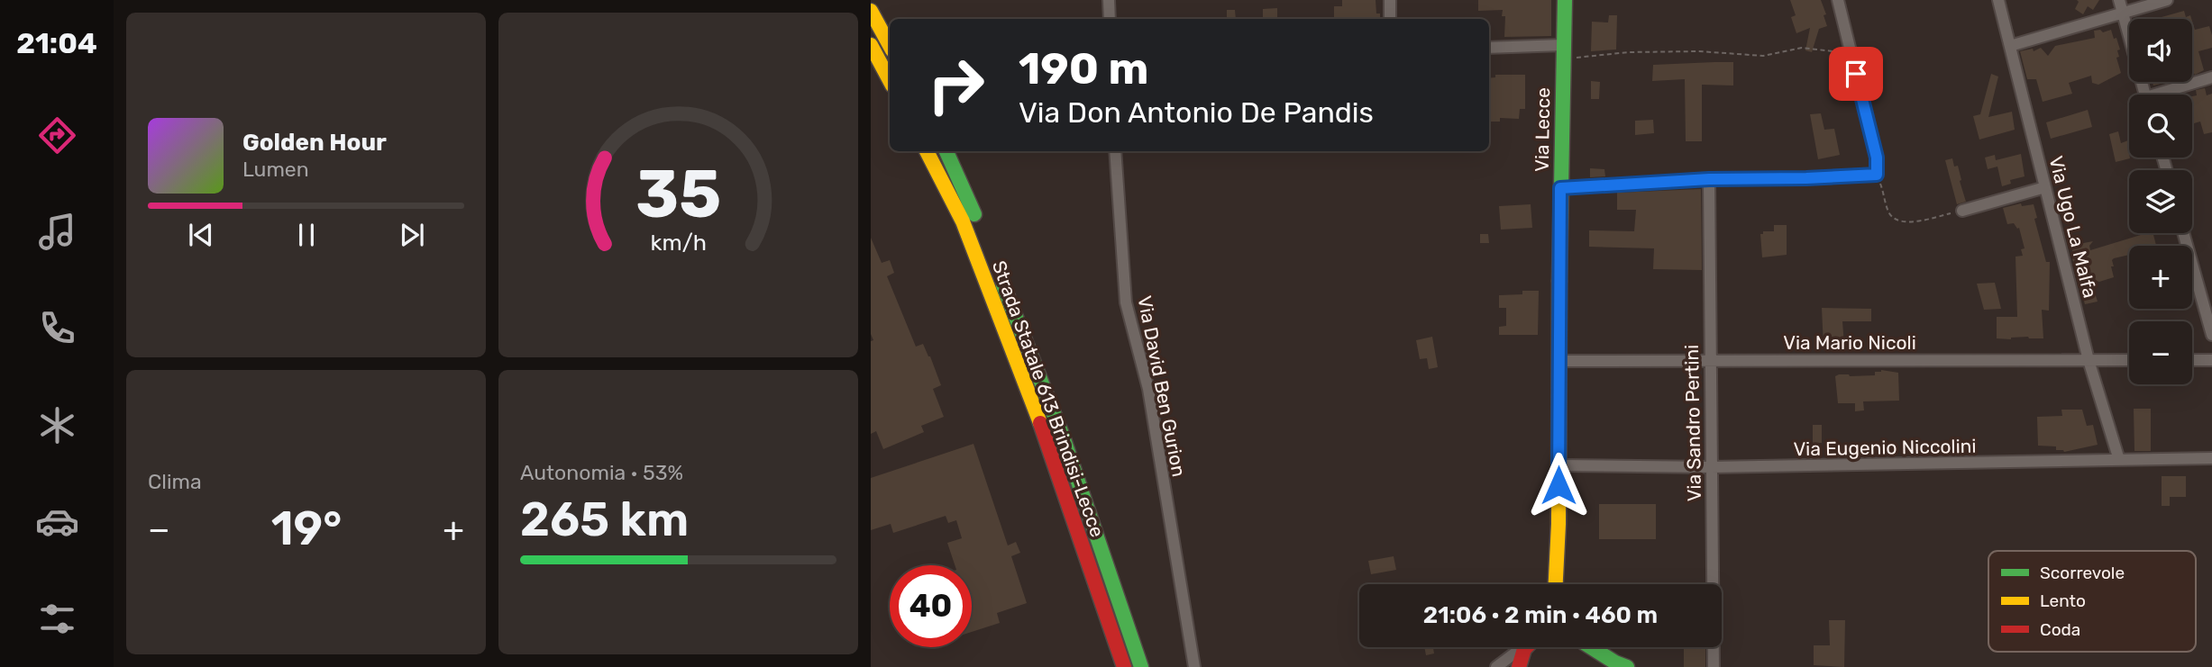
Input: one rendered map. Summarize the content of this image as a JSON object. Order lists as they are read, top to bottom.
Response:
{
  "streets": {
    "main road": ["Via Lecce", "Strada Statale 613 Brindisi-Lecce"],
    "street": [
      "Via Ugo La Malfa",
      "Via Mario Nicoli",
      "Via David Ben Gurion",
      "Via Sandro Pertini",
      "Via Eugenio Niccolini"
    ]
  },
  "crossings": [
    ["Via Lecce", "Via Mario Nicoli"],
    ["Via Lecce", "Via Eugenio Niccolini"],
    ["Via Ugo La Malfa", "Via Mario Nicoli"],
    ["Via Ugo La Malfa", "Via Eugenio Niccolini"],
    ["Via Mario Nicoli", "Via Sandro Pertini"],
    ["Via Sandro Pertini", "Via Eugenio Niccolini"]
  ],
  "legend": ["Scorrevole", "Lento", "Coda"],
  "page": {
    "tabs": "21:04",
    "map_buttons": ["+", "−"],
    "turn": ["190 m", "Via Don Antonio De Pandis"],
    "song": ["Golden Hour", "Lumen"],
    "tile": [
      "Clima",
      ["Autonomia · 53%", "265 km"]
    ],
    "heat": ["−", "19°", "+"],
    "limit": "40",
    "trip": "21:06 · 2 min · 460 m",
    "gauge": ["35", "km/h"]
  }
}
